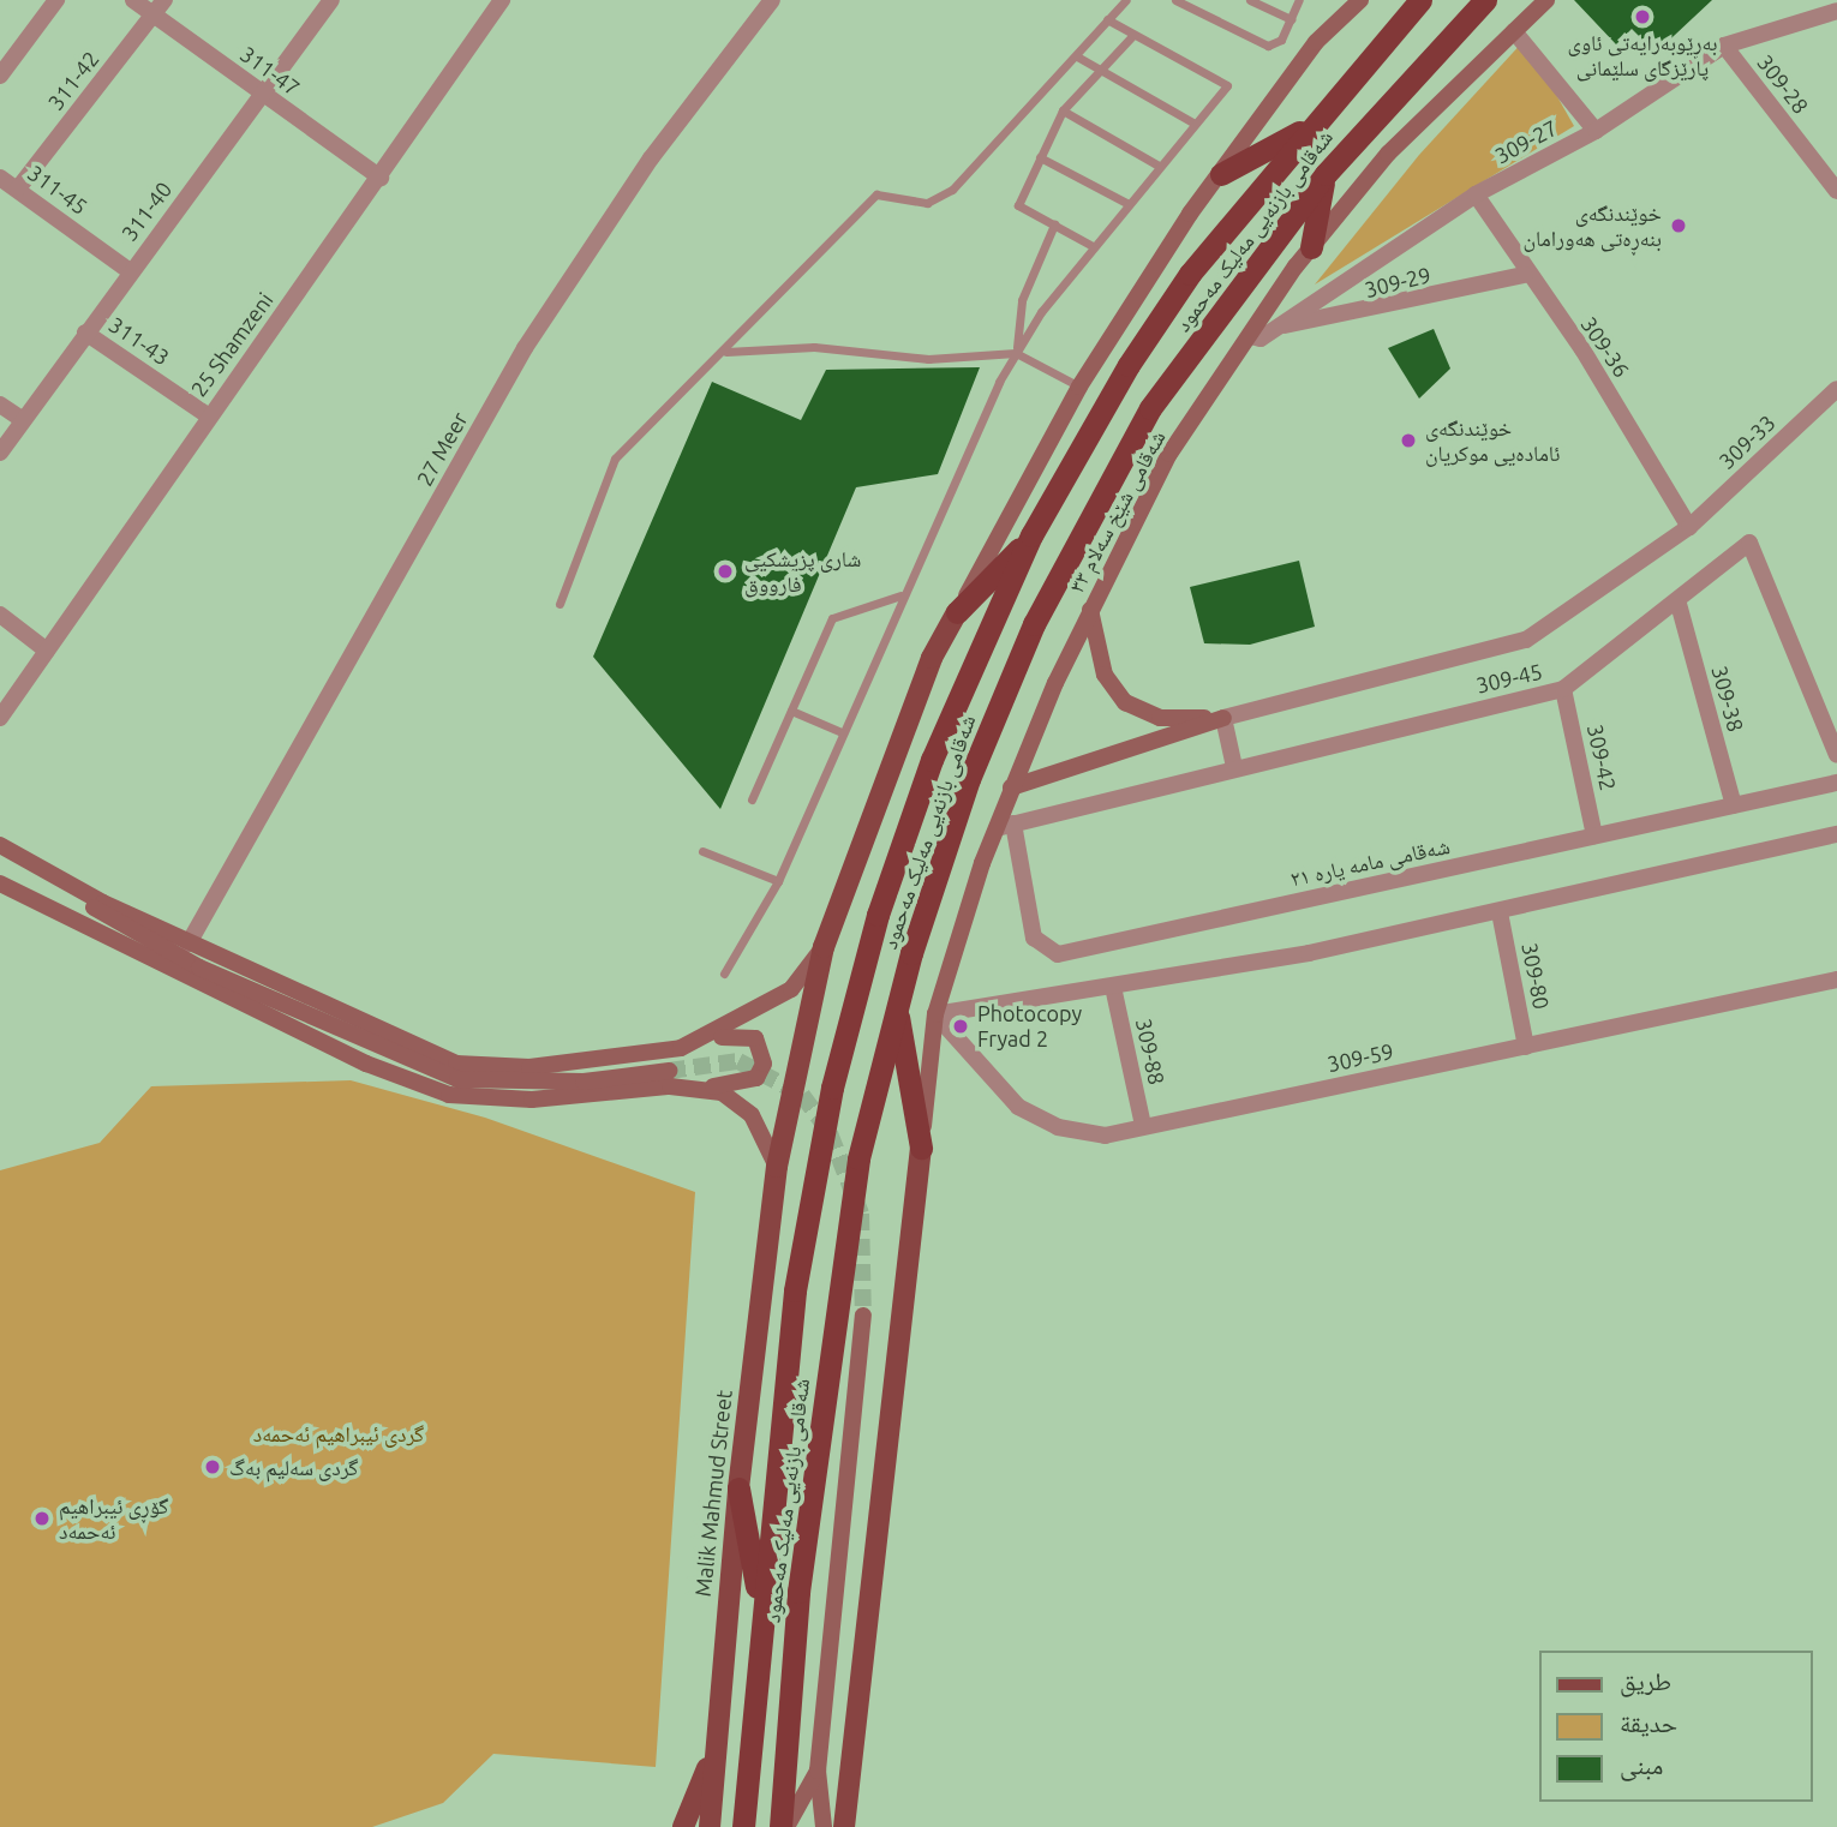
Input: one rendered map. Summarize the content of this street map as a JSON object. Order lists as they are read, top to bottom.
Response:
{
  "streets": {
    "highway": ["شەقامی بازنەیی مەلیک مەحمود"],
    "main road": ["شەقامی شێخ سەلام ٣٣", "Malik Mahmud Street"],
    "street": [
      "311-47",
      "311-42",
      "309-28",
      "309-27",
      "311-45",
      "311-40",
      "309-29",
      "311-43",
      "25 Shamzeni",
      "309-36",
      "309-33",
      "27 Meer",
      "309-45",
      "309-38",
      "309-42",
      "شەقامی مامە یارە ٢١",
      "309-80",
      "309-88",
      "309-59"
    ]
  },
  "crossings": [
    ["311-47", "311-42"],
    ["311-47", "311-40"],
    ["311-47", "25 Shamzeni"],
    ["311-42", "311-45"],
    ["309-28", "309-27"],
    ["309-27", "309-29"],
    ["309-27", "309-36"],
    ["309-27", "شەقامی شێخ سەلام ٣٣"],
    ["311-45", "311-40"],
    ["311-40", "311-43"],
    ["309-29", "309-36"],
    ["311-43", "25 Shamzeni"],
    ["309-36", "309-33"],
    ["شەقامی شێخ سەلام ٣٣", "309-45"],
    ["شەقامی شێخ سەلام ٣٣", "309-59"],
    ["309-45", "309-38"],
    ["309-45", "309-42"],
    ["309-45", "شەقامی مامە یارە ٢١"],
    ["309-38", "شەقامی مامە یارە ٢١"],
    ["309-42", "شەقامی مامە یارە ٢١"],
    ["309-80", "309-59"],
    ["309-88", "309-59"]
  ],
  "parks": ["گردی ئیبراھیم ئەحمەد"],
  "places": [
    "بەڕێوبەرایەتی ئاوی پارێزگای سلێمانی",
    "خوێندنگەی بنەڕەتی هەورامان",
    "خوێندنگەی ئامادەیی موکریان",
    "شاری پزیشکیی فارووق",
    "Photocopy Fryad 2",
    "گردی سەلیم بەگ",
    "گۆڕی ئیبراھیم ئەحمەد"
  ],
  "legend": ["طريق", "حديقة", "مبنى"]
}
